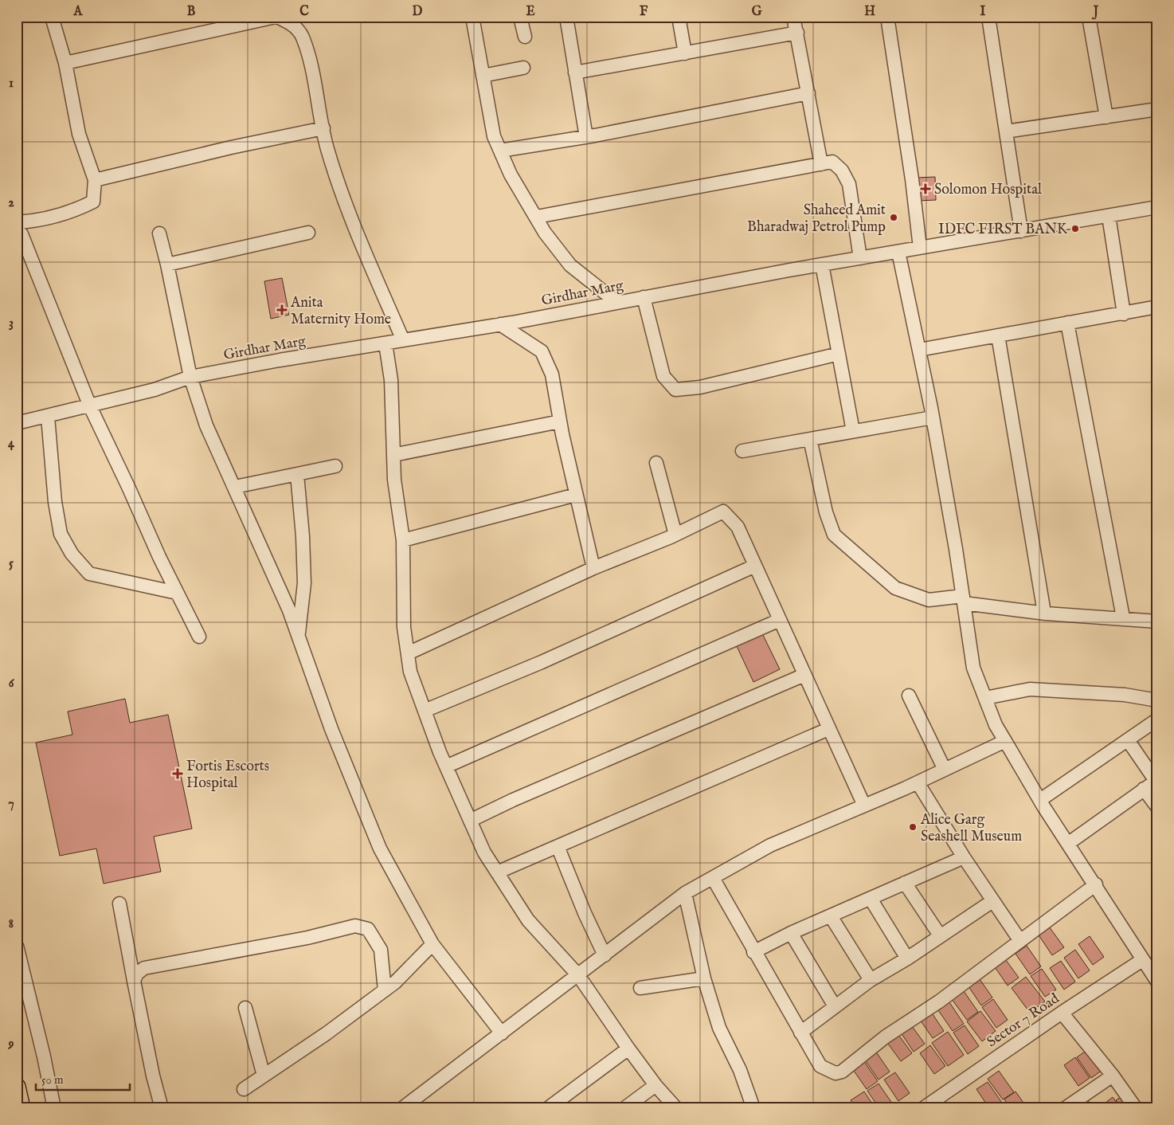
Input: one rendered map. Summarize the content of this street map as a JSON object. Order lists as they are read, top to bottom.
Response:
{
  "streets": {
    "street": ["Girdhar Marg", "Sector 7 Road"]
  },
  "places": {
    "health": ["Solomon Hospital", "Anita Maternity Home", "Fortis Escorts Hospital"],
    "other": ["Shaheed Amit Bharadwaj Petrol Pump", "IDFC FIRST BANK", "Alice Garg Seashell Museum"]
  },
  "scale_bar": "50 m",
  "grid": {
    "columns": [
      "A",
      "B",
      "C",
      "D",
      "E",
      "F",
      "G",
      "H",
      "I",
      "J"
    ],
    "rows": [
      "1",
      "2",
      "3",
      "4",
      "5",
      "6",
      "7",
      "8",
      "9"
    ]
  }
}
